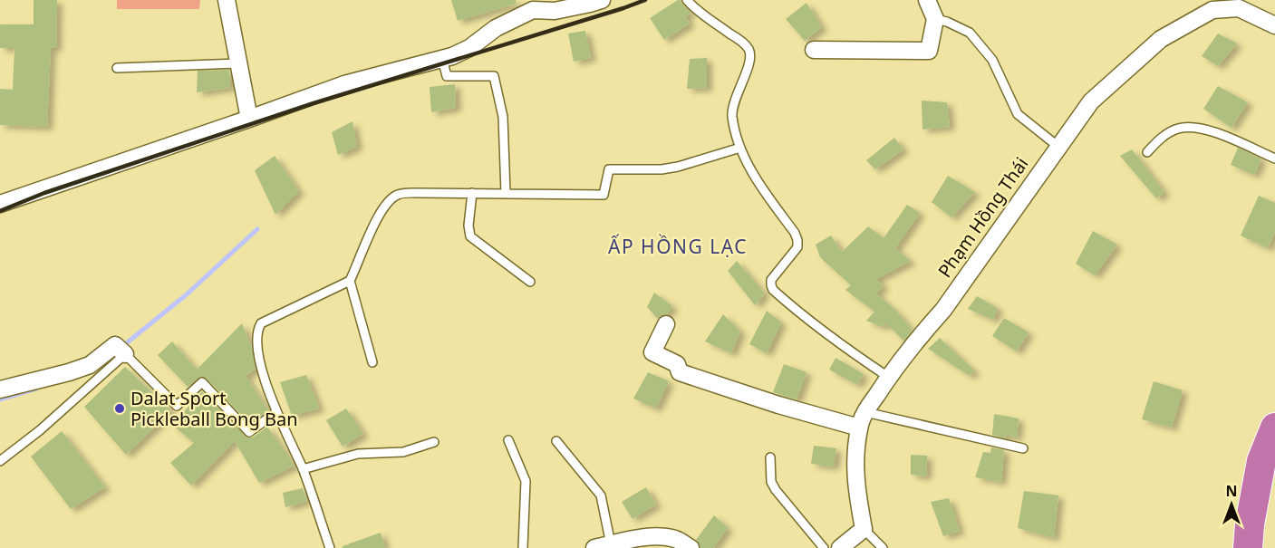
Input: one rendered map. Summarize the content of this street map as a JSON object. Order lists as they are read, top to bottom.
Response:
{
  "streets": {
    "street": ["Phạm Hồng Thái"]
  },
  "districts": ["ẤP HỒNG LẠC"],
  "places": ["Dalat Sport Pickleball Bong Ban"],
  "north": "top"
}
